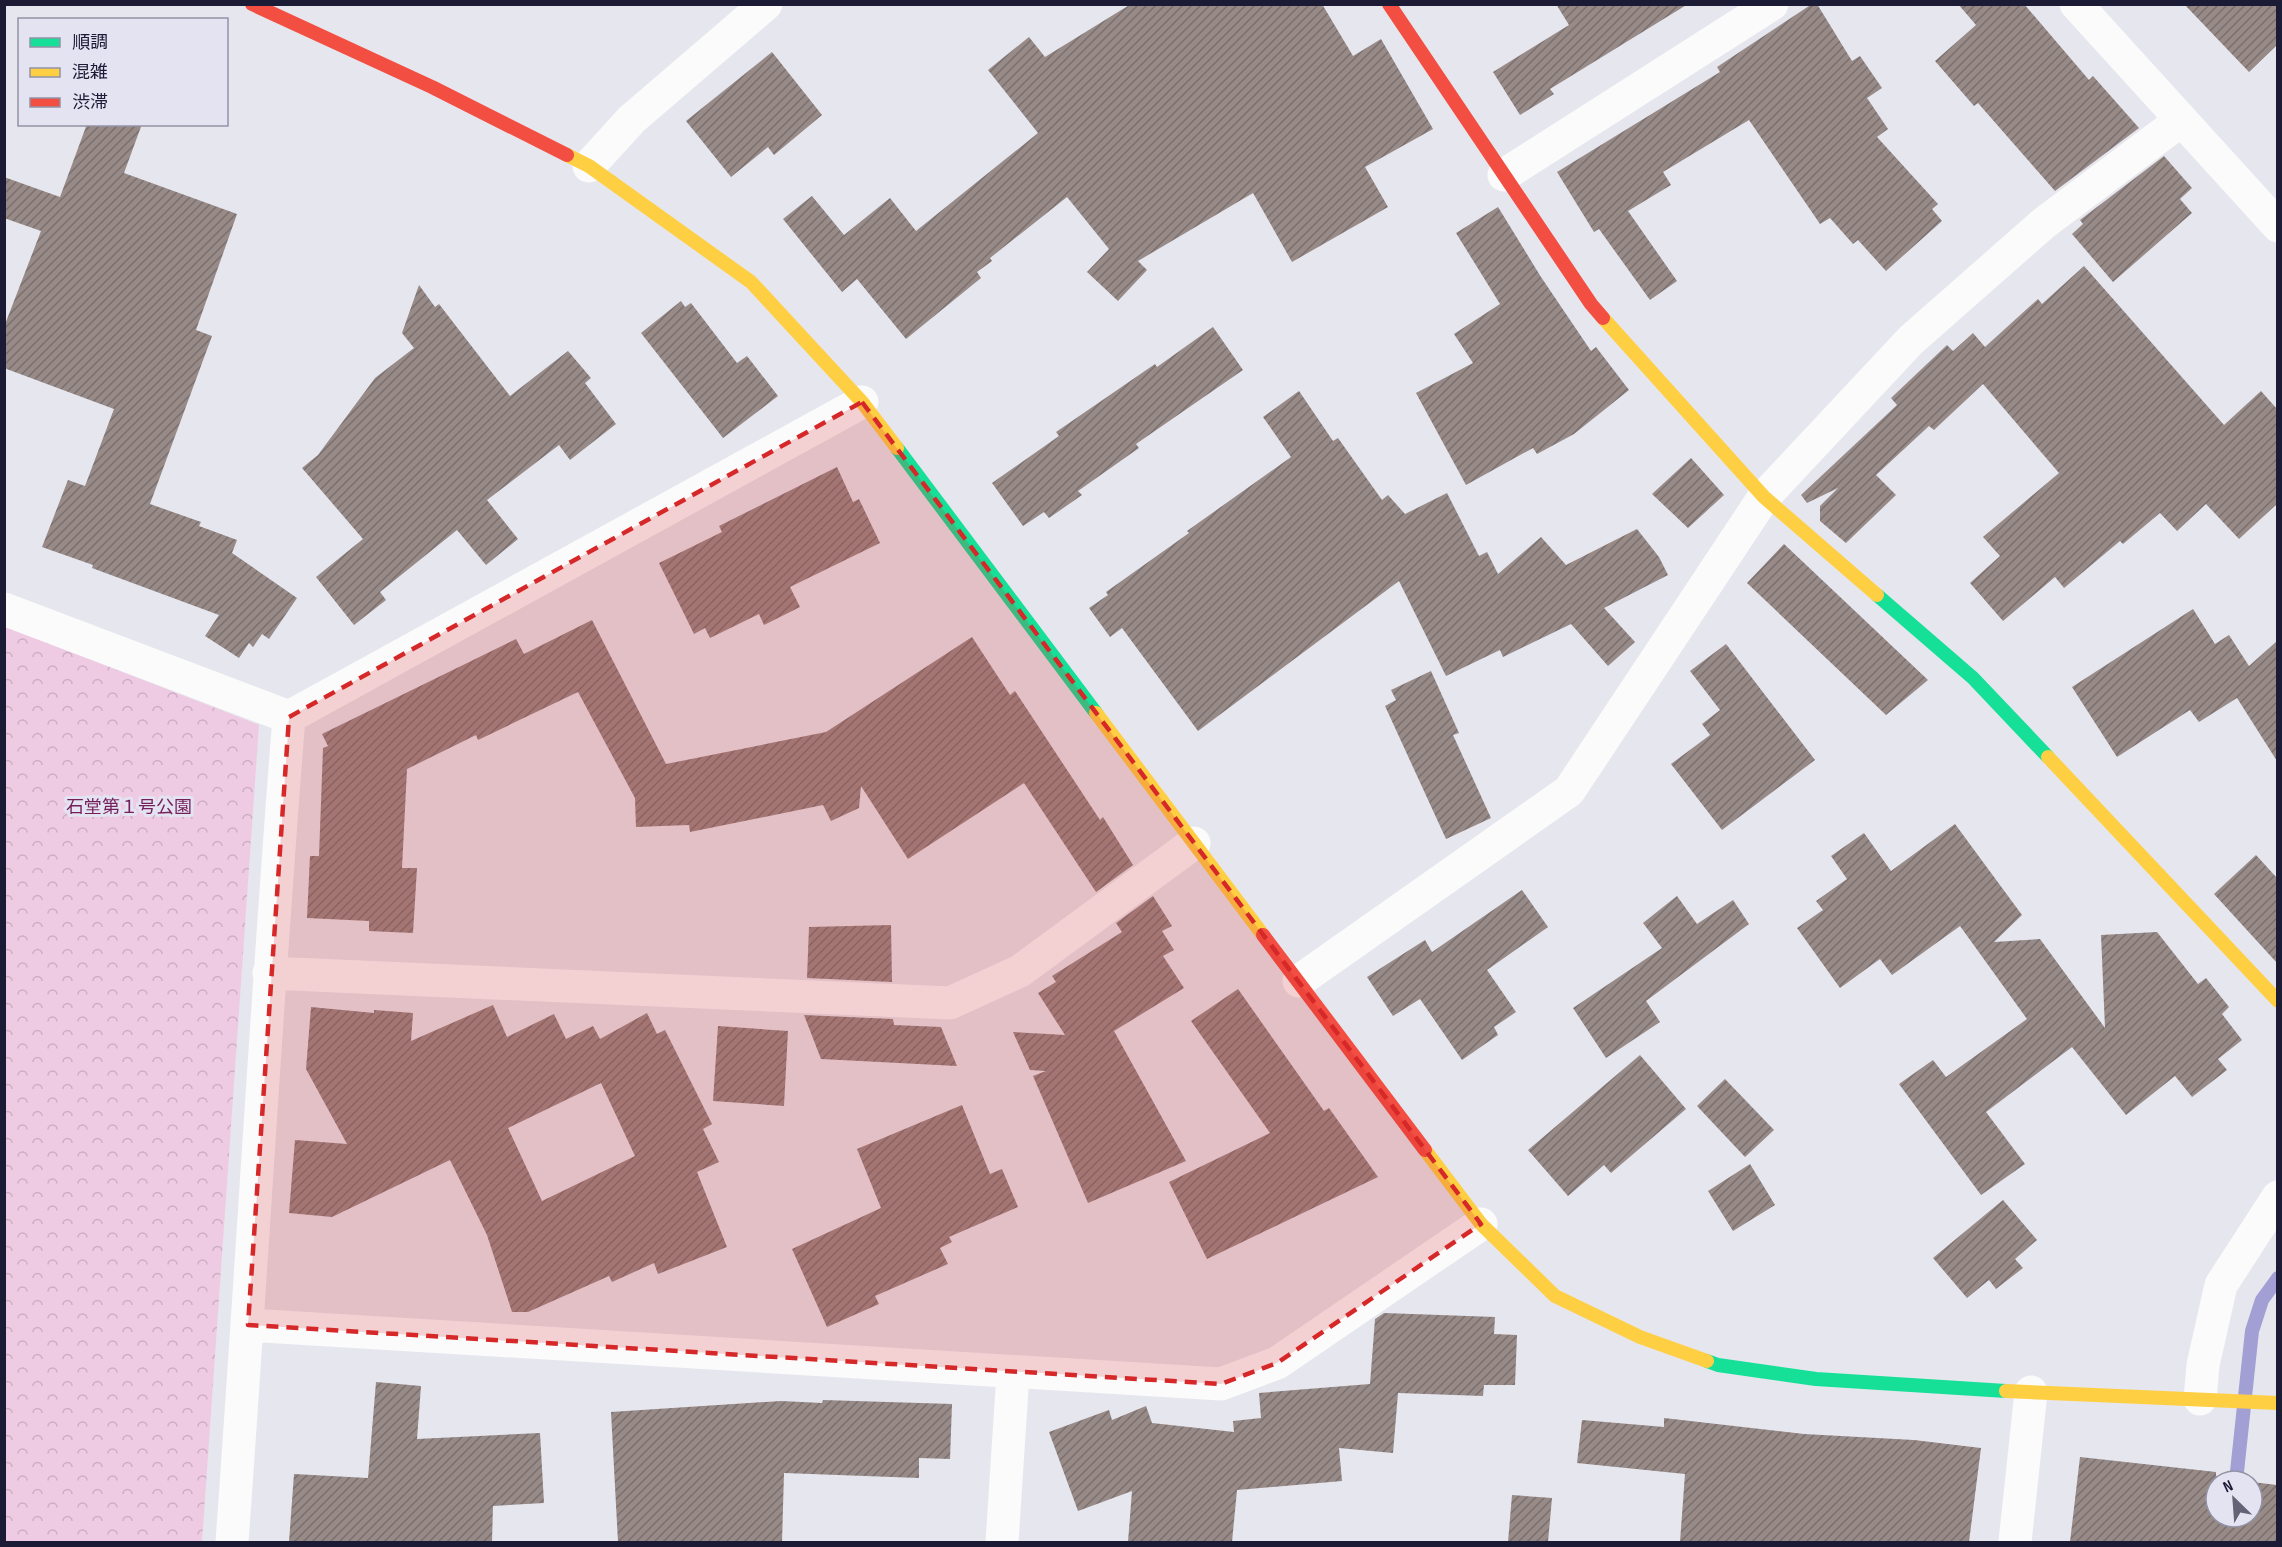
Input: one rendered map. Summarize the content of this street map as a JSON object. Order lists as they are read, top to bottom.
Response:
{
  "parks": ["石堂第１号公園"],
  "legend": ["順調", "混雑", "渋滞"],
  "north": "top left"
}
